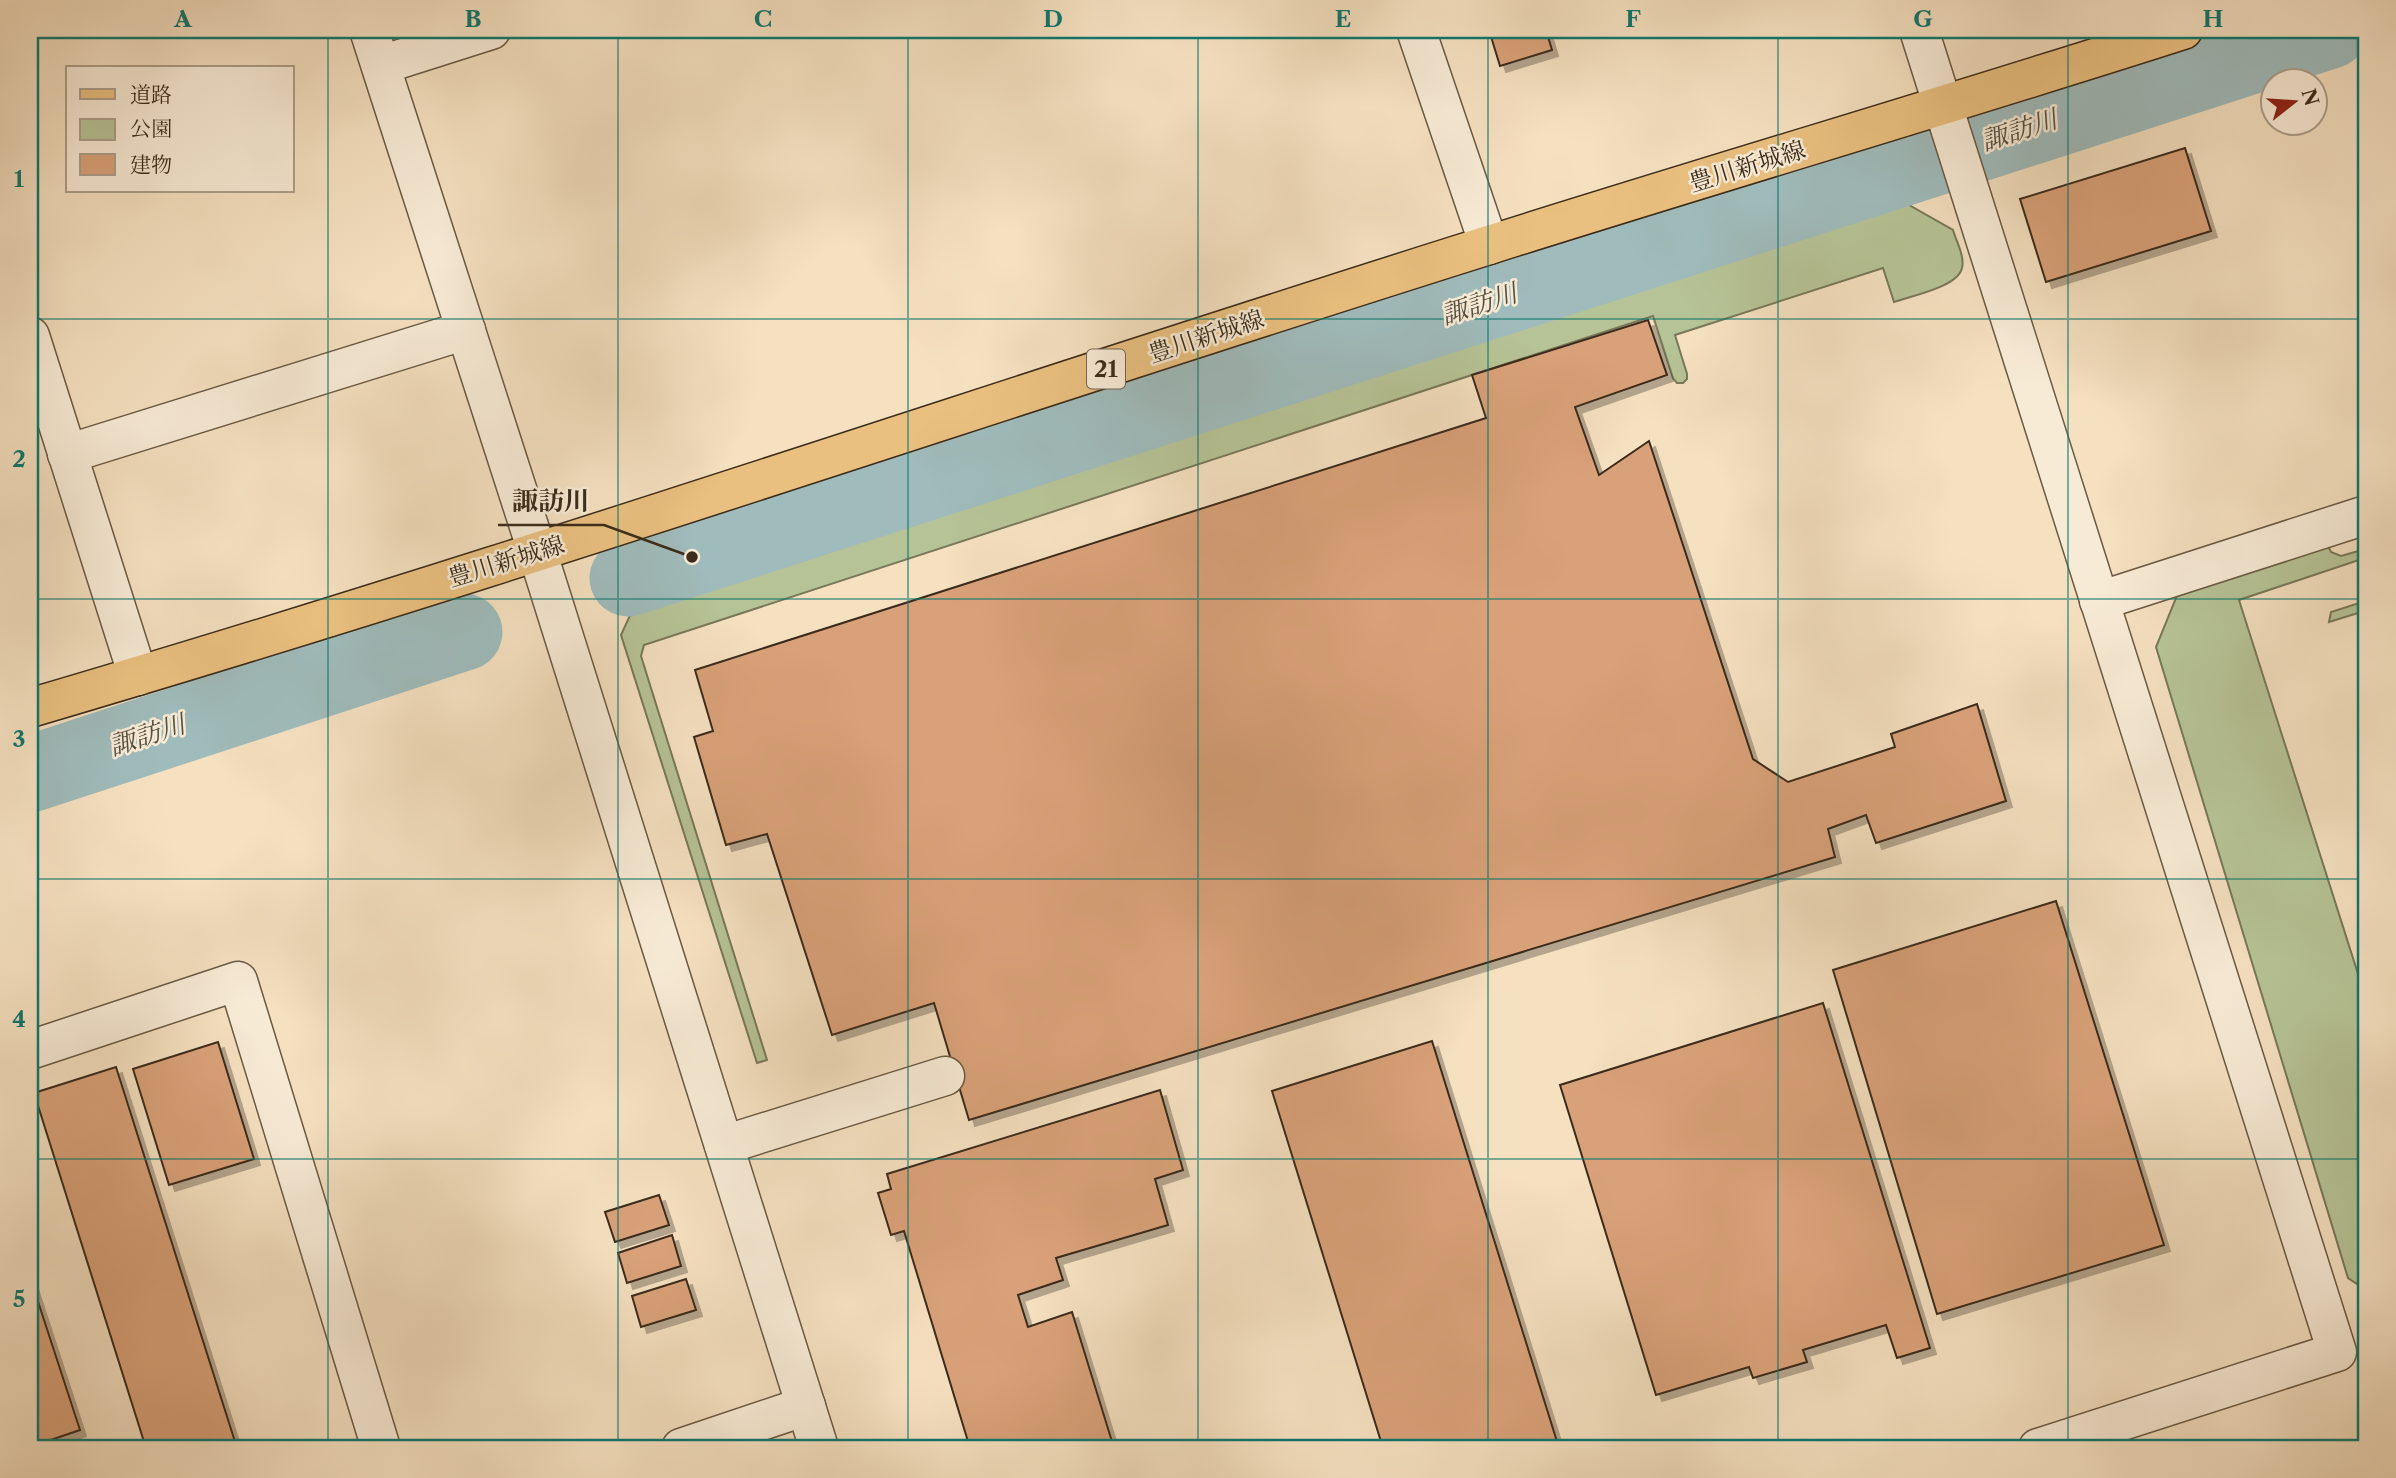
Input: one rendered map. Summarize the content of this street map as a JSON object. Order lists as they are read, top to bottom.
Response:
{
  "streets": {
    "main road": ["豊川新城線", "21"]
  },
  "water": ["諏訪川"],
  "places": ["諏訪川"],
  "legend": ["道路", "公園", "建物"],
  "north": "right",
  "grid": {
    "columns": [
      "A",
      "B",
      "C",
      "D",
      "E",
      "F",
      "G",
      "H"
    ],
    "rows": [
      "1",
      "2",
      "3",
      "4",
      "5"
    ]
  }
}
